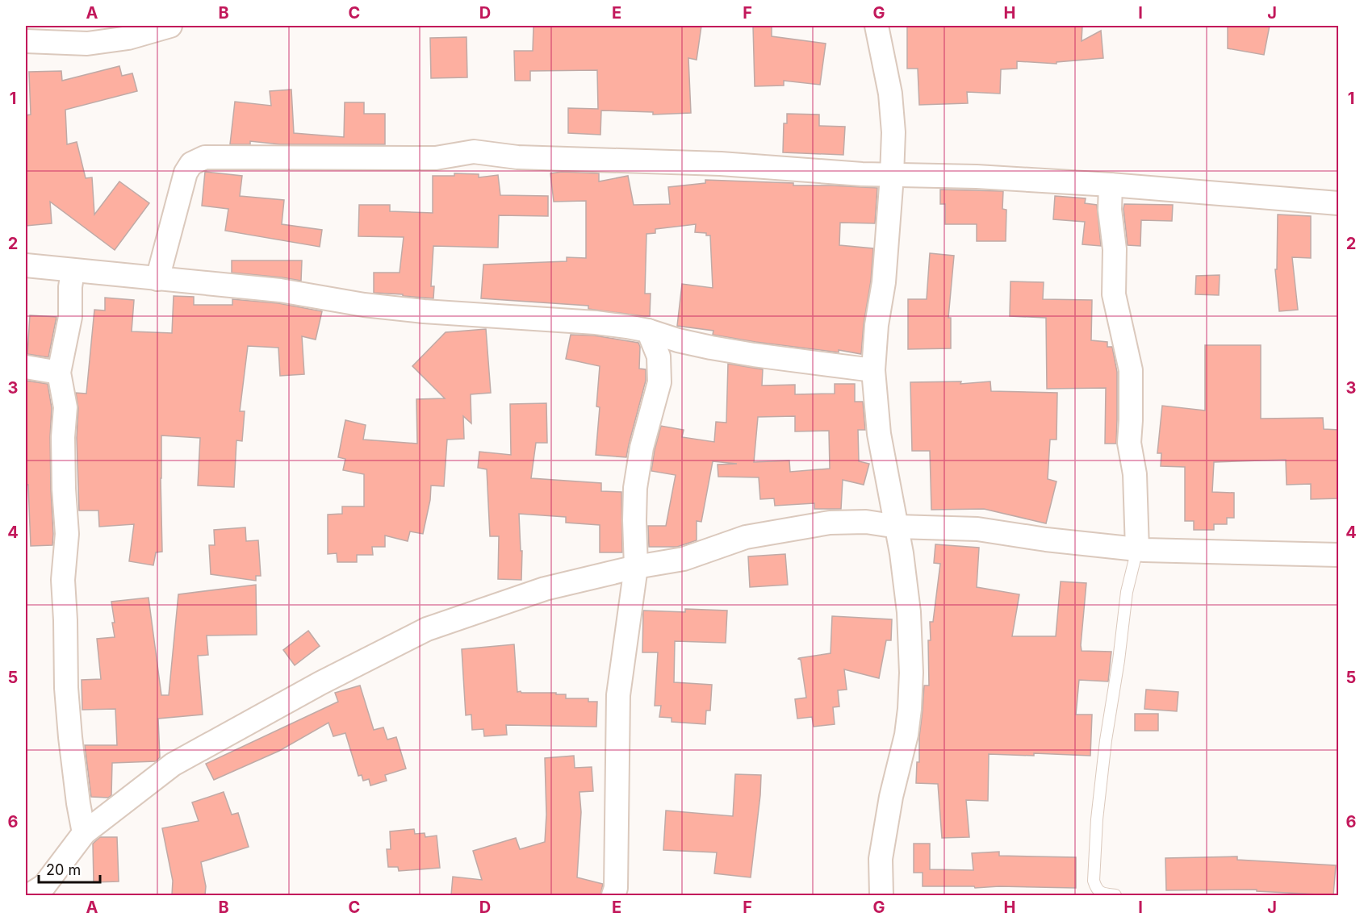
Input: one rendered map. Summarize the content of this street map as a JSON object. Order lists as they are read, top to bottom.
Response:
{
  "scale_bar": "20 m",
  "grid": {
    "columns": [
      "A",
      "B",
      "C",
      "D",
      "E",
      "F",
      "G",
      "H",
      "I",
      "J"
    ],
    "rows": [
      "1",
      "2",
      "3",
      "4",
      "5",
      "6"
    ]
  }
}
